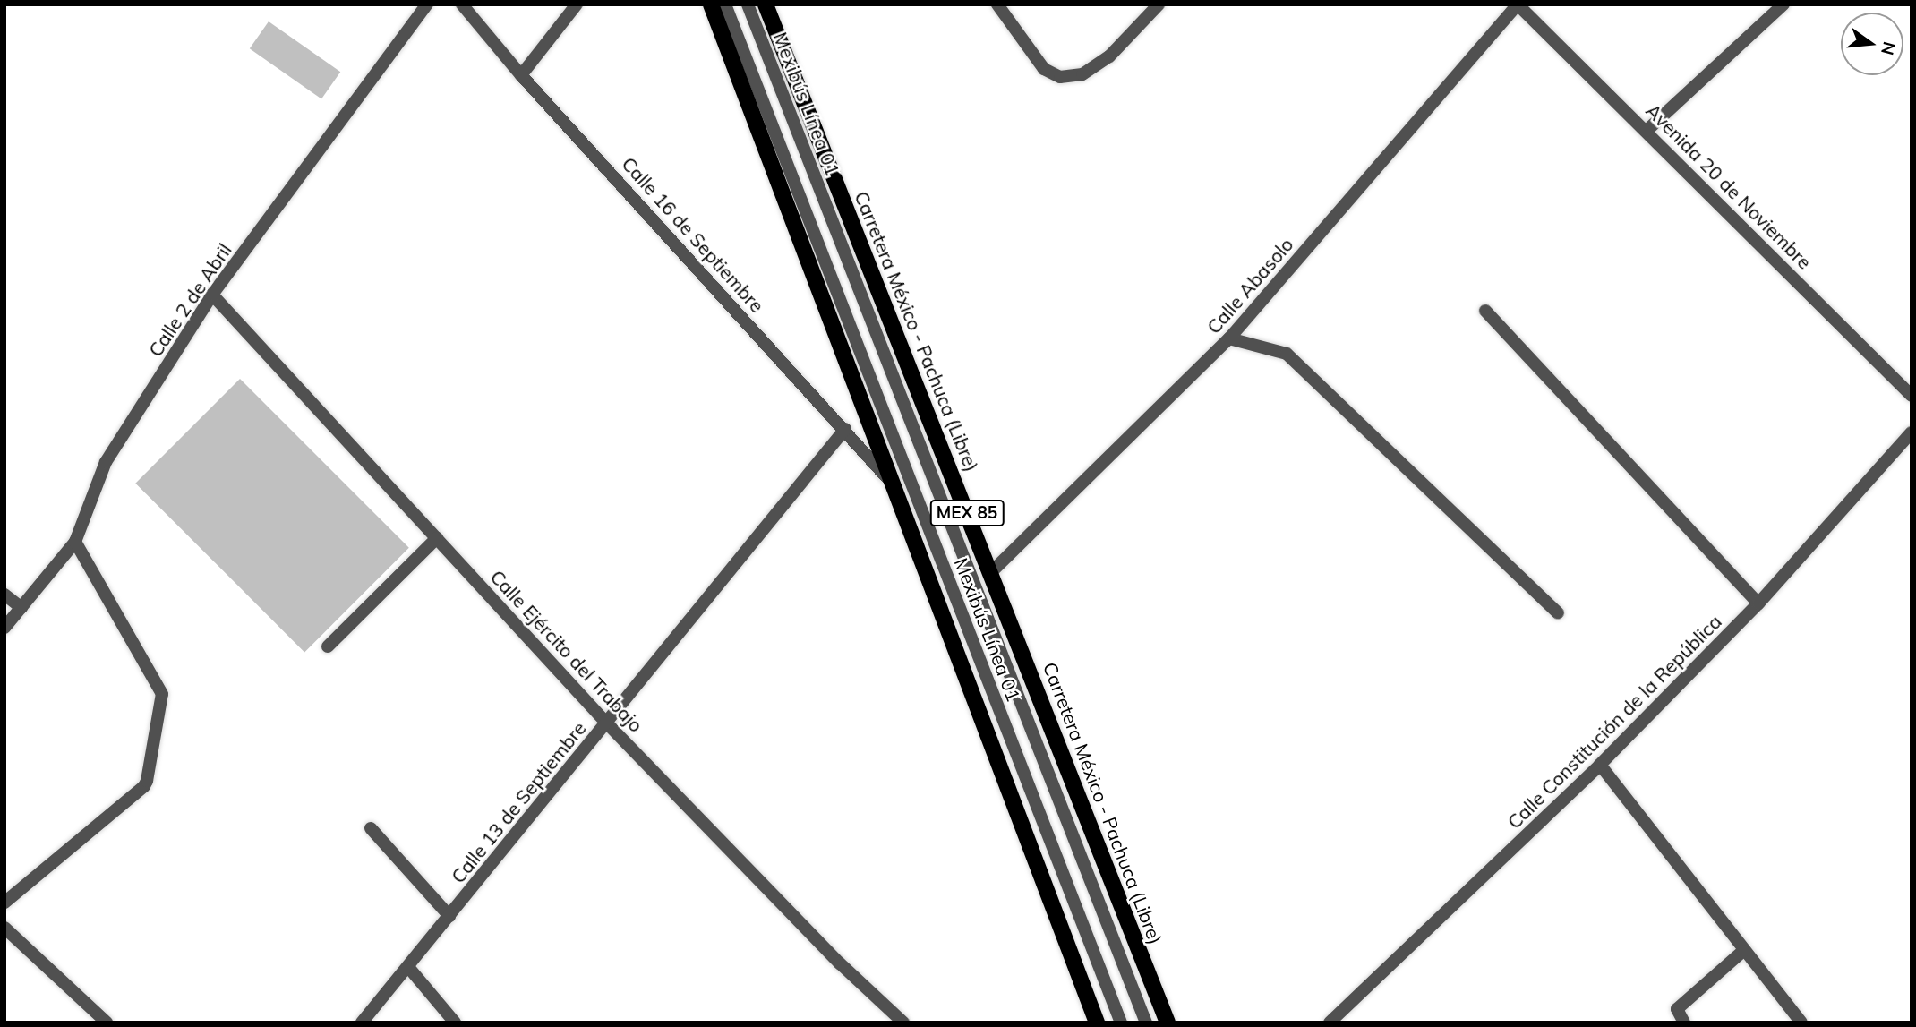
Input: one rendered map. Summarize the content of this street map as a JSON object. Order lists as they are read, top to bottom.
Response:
{
  "streets": {
    "main road": ["Carretera México - Pachuca (Libre)", "MEX 85"],
    "street": [
      "Mexibús Línea 01",
      "Avenida 20 de Noviembre",
      "Calle 16 de Septiembre",
      "Calle Abasolo",
      "Calle 2 de Abril",
      "Calle Ejército del Trabajo",
      "Calle Constitución de la República",
      "Calle 13 de Septiembre"
    ]
  },
  "crossings": [
    ["Avenida 20 de Noviembre", "Calle Abasolo"],
    ["Calle 16 de Septiembre", "MEX 85"],
    ["Calle 16 de Septiembre", "Calle 13 de Septiembre"],
    ["Calle Abasolo", "Carretera México - Pachuca (Libre)"],
    ["Calle 2 de Abril", "Calle Ejército del Trabajo"],
    ["Calle Ejército del Trabajo", "Calle 13 de Septiembre"]
  ],
  "north": "right"
}
